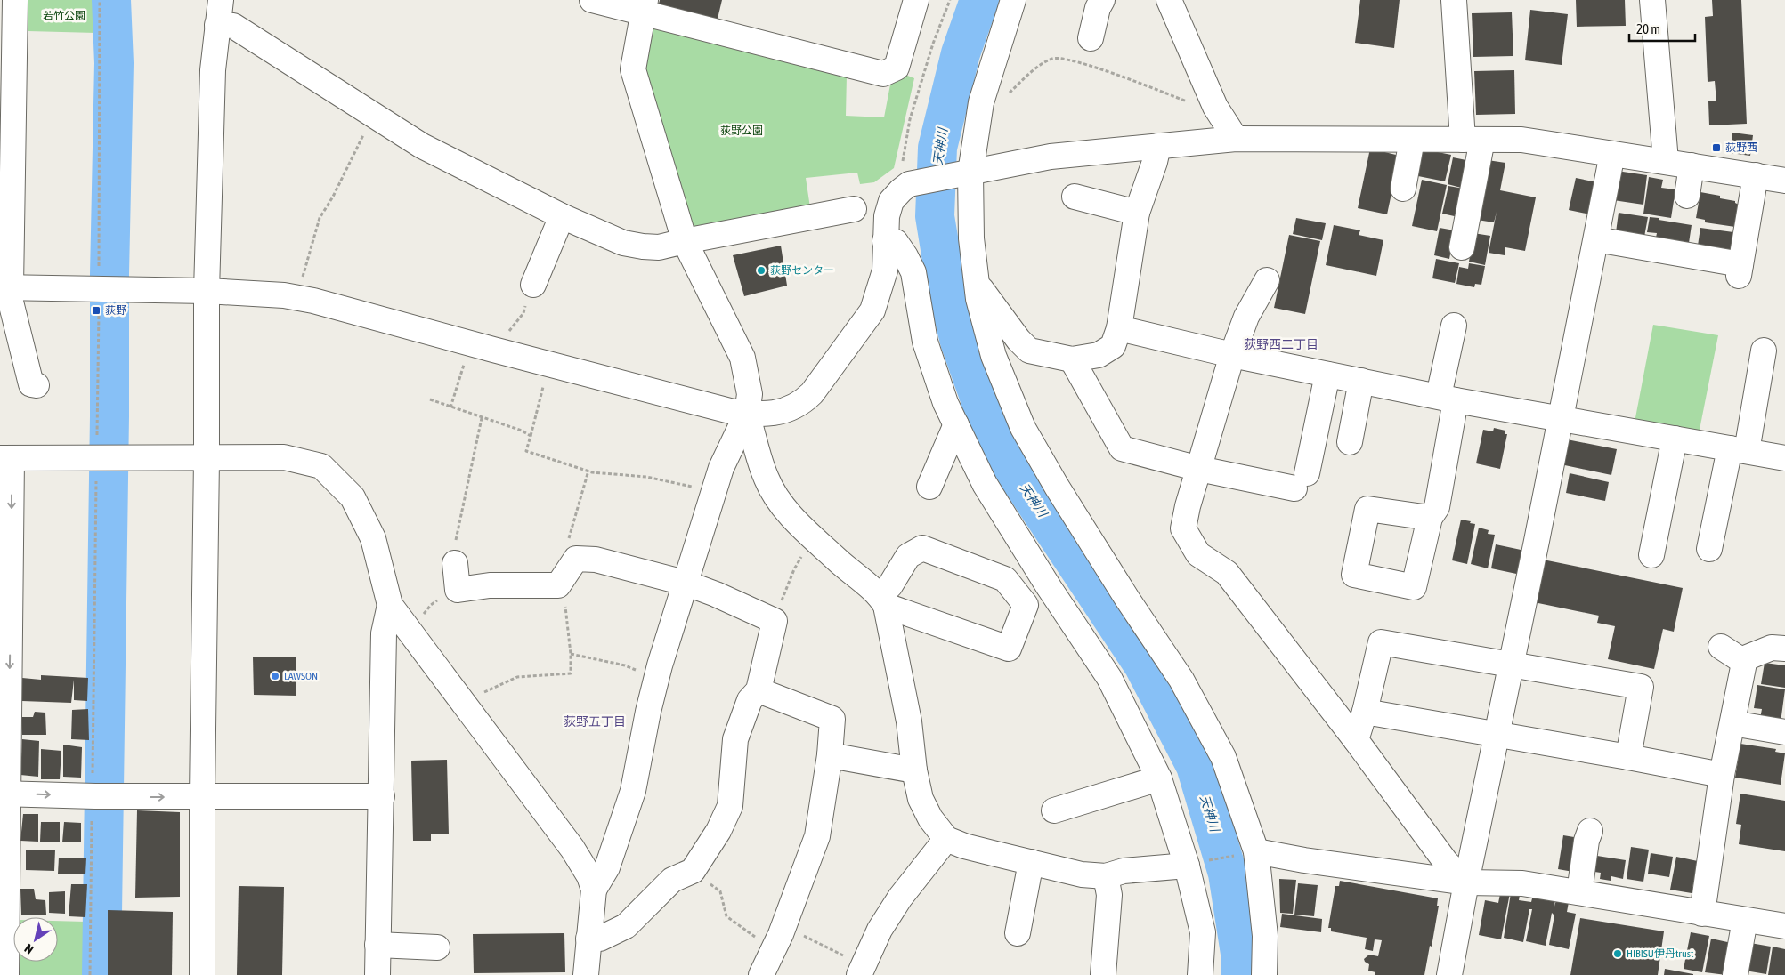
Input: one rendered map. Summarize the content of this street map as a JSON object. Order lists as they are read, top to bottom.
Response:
{
  "districts": ["荻野西二丁目", "荻野五丁目"],
  "water": ["天神川"],
  "parks": ["若竹公園", "荻野公園"],
  "places": {
    "transit": ["荻野西", "荻野"],
    "other": ["荻野センター", "LAWSON", "HIBISU伊丹trust"]
  },
  "scale_bar": "20 m",
  "north": "bottom left"
}
